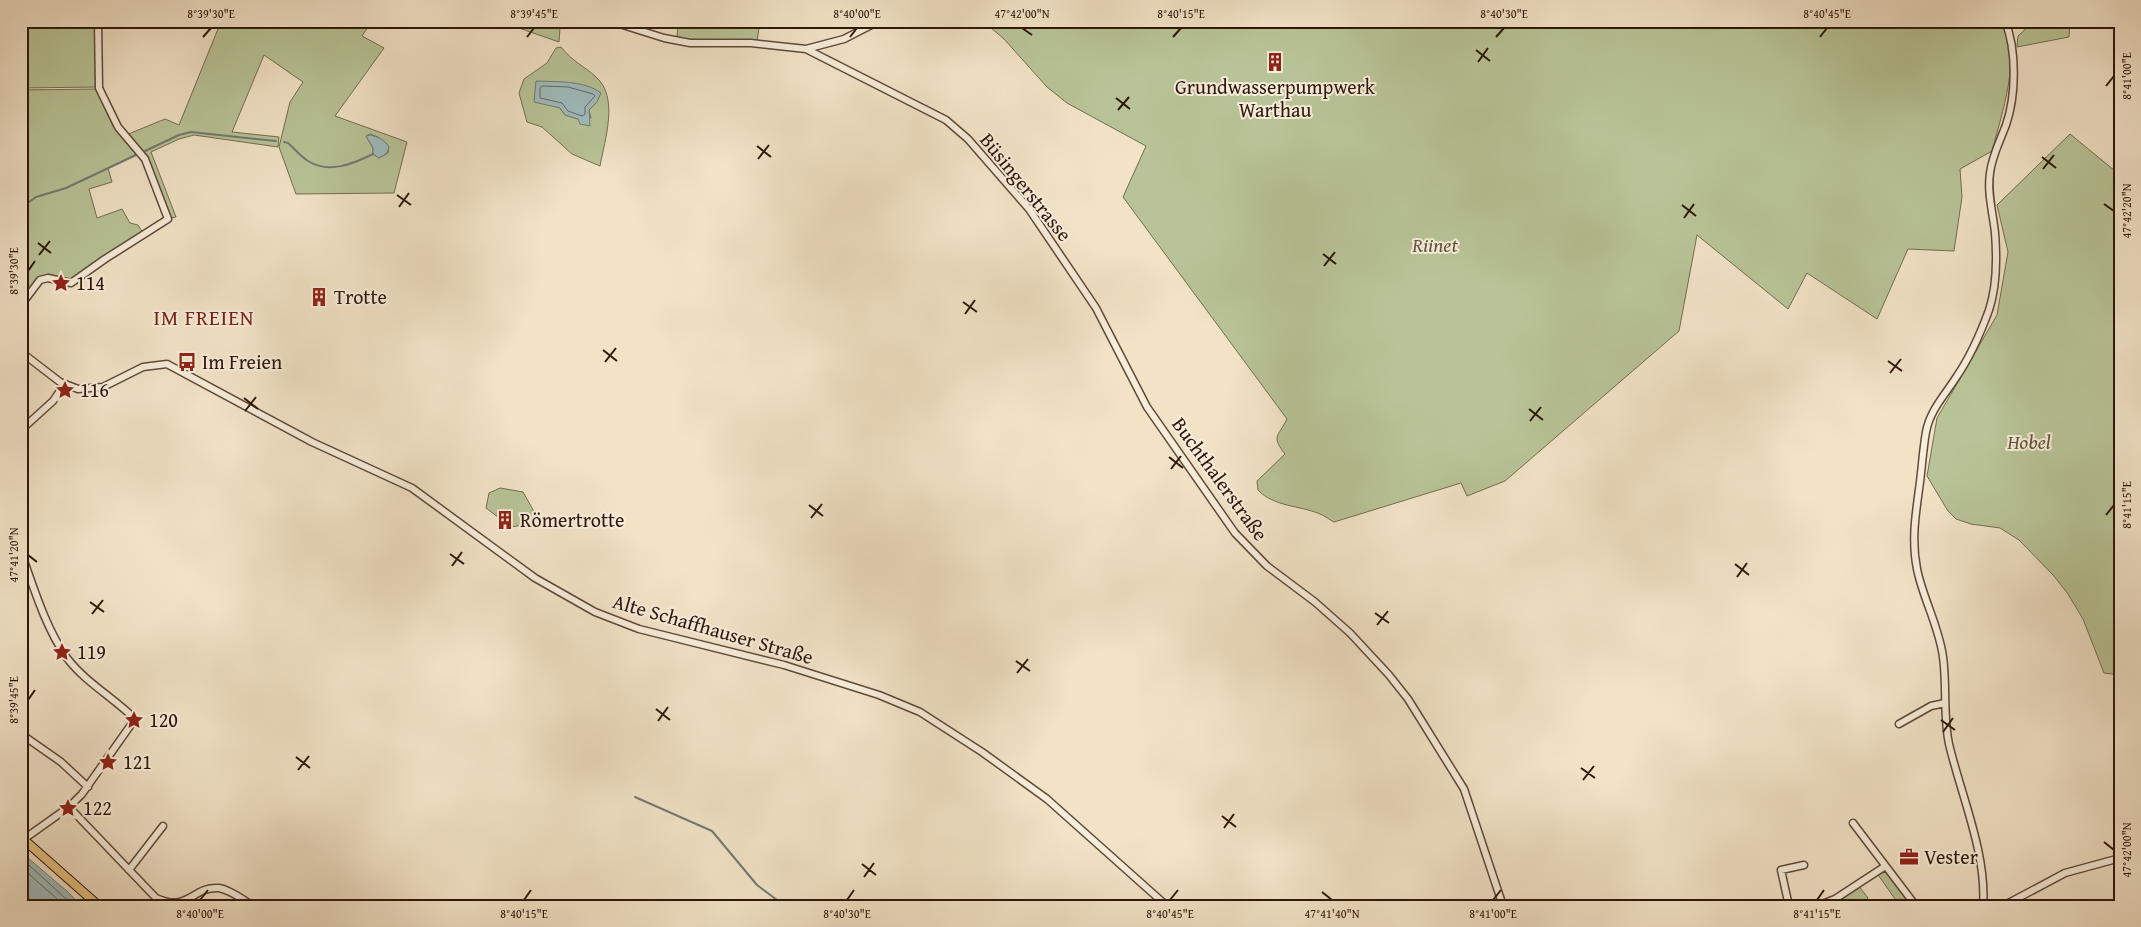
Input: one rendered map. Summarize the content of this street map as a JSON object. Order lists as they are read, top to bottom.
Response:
{
  "streets": {
    "street": ["Büsingerstrasse", "Buchthalerstraße", "Alte Schaffhauser Straße"]
  },
  "crossings": [
    ["Büsingerstrasse", "Buchthalerstraße"]
  ],
  "districts": ["IM FREIEN"],
  "parks": ["Riinet", "Hobel"],
  "places": {
    "building": ["Grundwasserpumpwerk Warthau", "Trotte", "Römertrotte"],
    "place": [
      "114",
      "116",
      "119",
      "120",
      "121",
      "122"
    ],
    "bus stop": ["Im Freien"],
    "office": ["Vester"]
  },
  "coordinates": [
    "8°39'30\"E",
    "8°39'45\"E",
    "8°40'00\"E",
    "47°42'00\"N",
    "8°40'15\"E",
    "8°40'30\"E",
    "8°40'45\"E",
    "8°41'00\"E",
    "47°42'20\"N",
    "8°41'15\"E",
    "47°41'20\"N",
    "47°41'40\"N"
  ]
}
